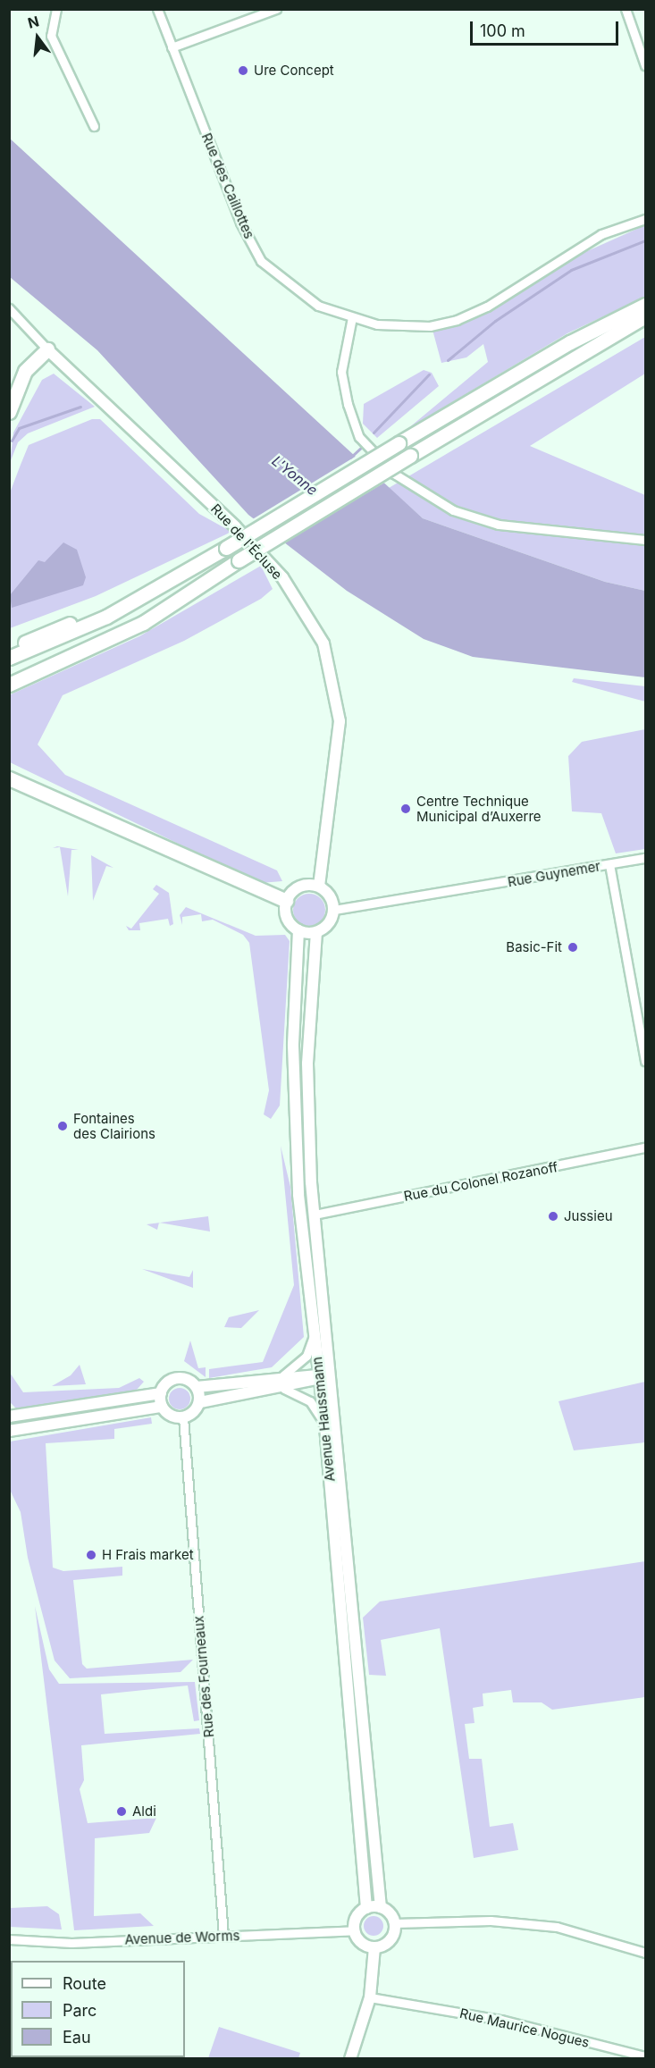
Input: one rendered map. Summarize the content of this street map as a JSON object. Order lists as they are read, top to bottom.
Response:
{
  "streets": {
    "street": [
      "Rue des Caillottes",
      "Rue de l'Écluse",
      "Rue Guynemer",
      "Rue du Colonel Rozanoff",
      "Avenue Haussmann",
      "Rue des Fourneaux",
      "Avenue de Worms",
      "Rue Maurice Nogues"
    ]
  },
  "crossings": [
    ["Rue de l'Écluse", "Rue Guynemer"],
    ["Rue de l'Écluse", "Avenue Haussmann"],
    ["Rue Guynemer", "Avenue Haussmann"],
    ["Rue du Colonel Rozanoff", "Avenue Haussmann"],
    ["Avenue Haussmann", "Avenue de Worms"],
    ["Rue des Fourneaux", "Avenue de Worms"]
  ],
  "water": ["L'Yonne"],
  "places": [
    "Ure Concept",
    "Centre Technique Municipal d’Auxerre",
    "Basic-Fit",
    "Fontaines des Clairions",
    "Jussieu",
    "H Frais market",
    "Aldi"
  ],
  "legend": ["Route", "Parc", "Eau"],
  "scale_bar": "100 m",
  "north": "top"
}
